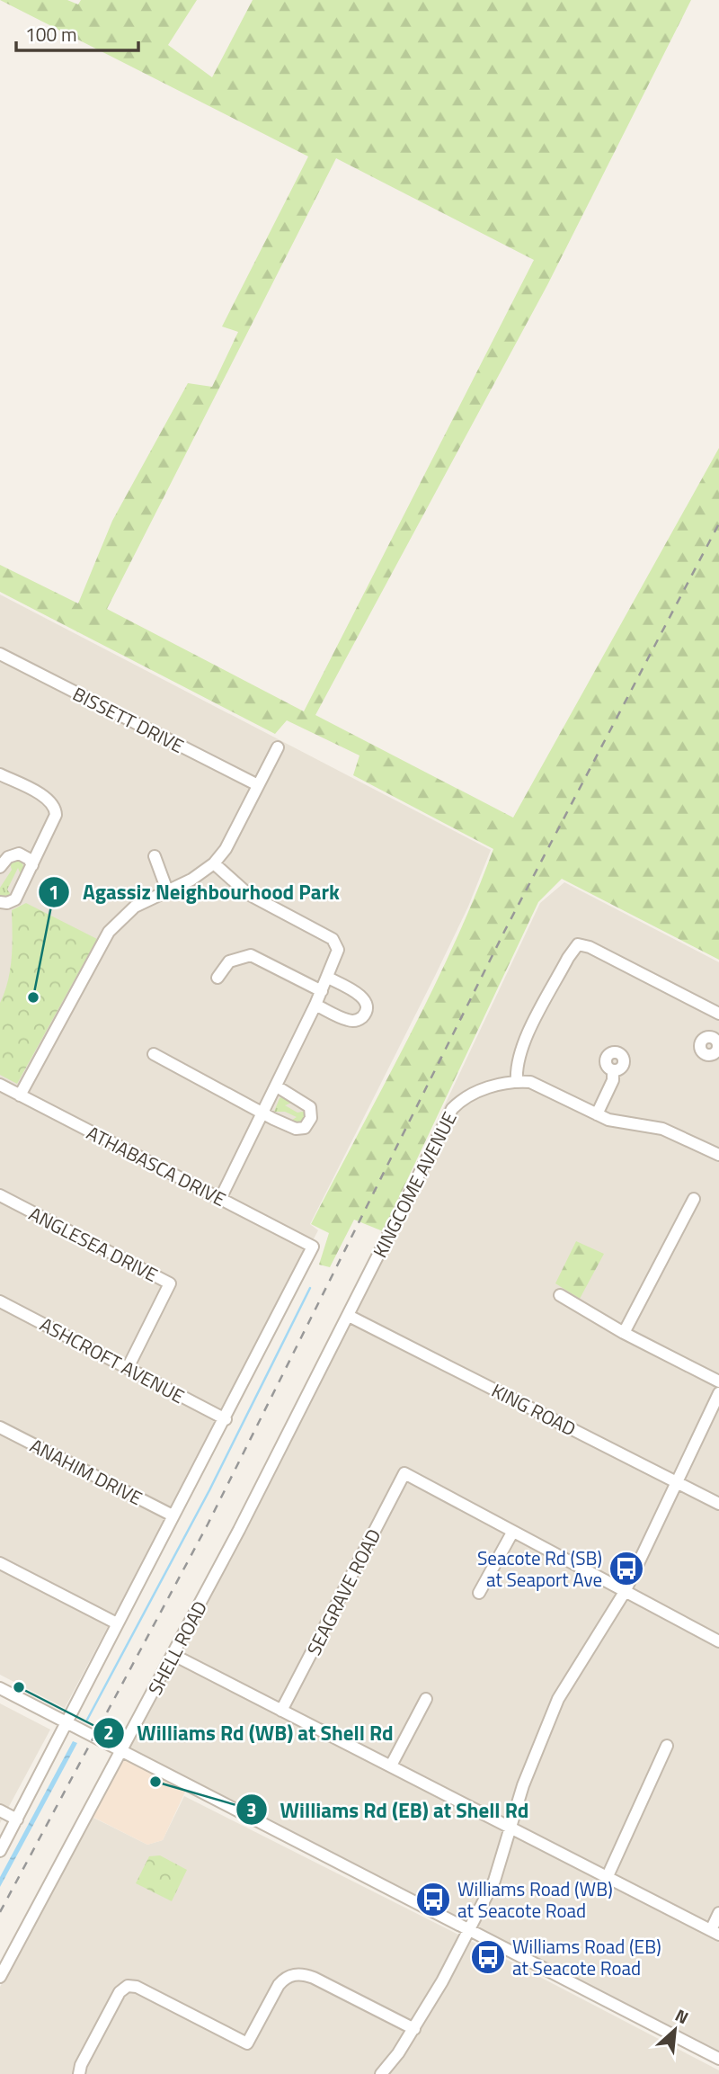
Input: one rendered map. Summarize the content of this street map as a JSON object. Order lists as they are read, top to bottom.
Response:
{
  "streets": {
    "street": [
      "BISSETT DRIVE",
      "ATHABASCA DRIVE",
      "KINGCOME AVENUE",
      "ANGLESEA DRIVE",
      "ASHCROFT AVENUE",
      "KING ROAD",
      "ANAHIM DRIVE",
      "SEAGRAVE ROAD",
      "SHELL ROAD"
    ]
  },
  "crossings": [
    ["ATHABASCA DRIVE", "ASHCROFT AVENUE"],
    ["KINGCOME AVENUE", "KING ROAD"],
    ["KINGCOME AVENUE", "SHELL ROAD"],
    ["ANGLESEA DRIVE", "ASHCROFT AVENUE"],
    ["KING ROAD", "SHELL ROAD"]
  ],
  "places": {
    "other": ["Agassiz Neighbourhood Park", "Williams Rd (WB) at Shell Rd", "Williams Rd (EB) at Shell Rd"],
    "bus stop": ["Seacote Rd (SB) at Seaport Ave", "Williams Road (WB) at Seacote Road", "Williams Road (EB) at Seacote Road"]
  },
  "scale_bar": "100 m",
  "north": "top right"
}
